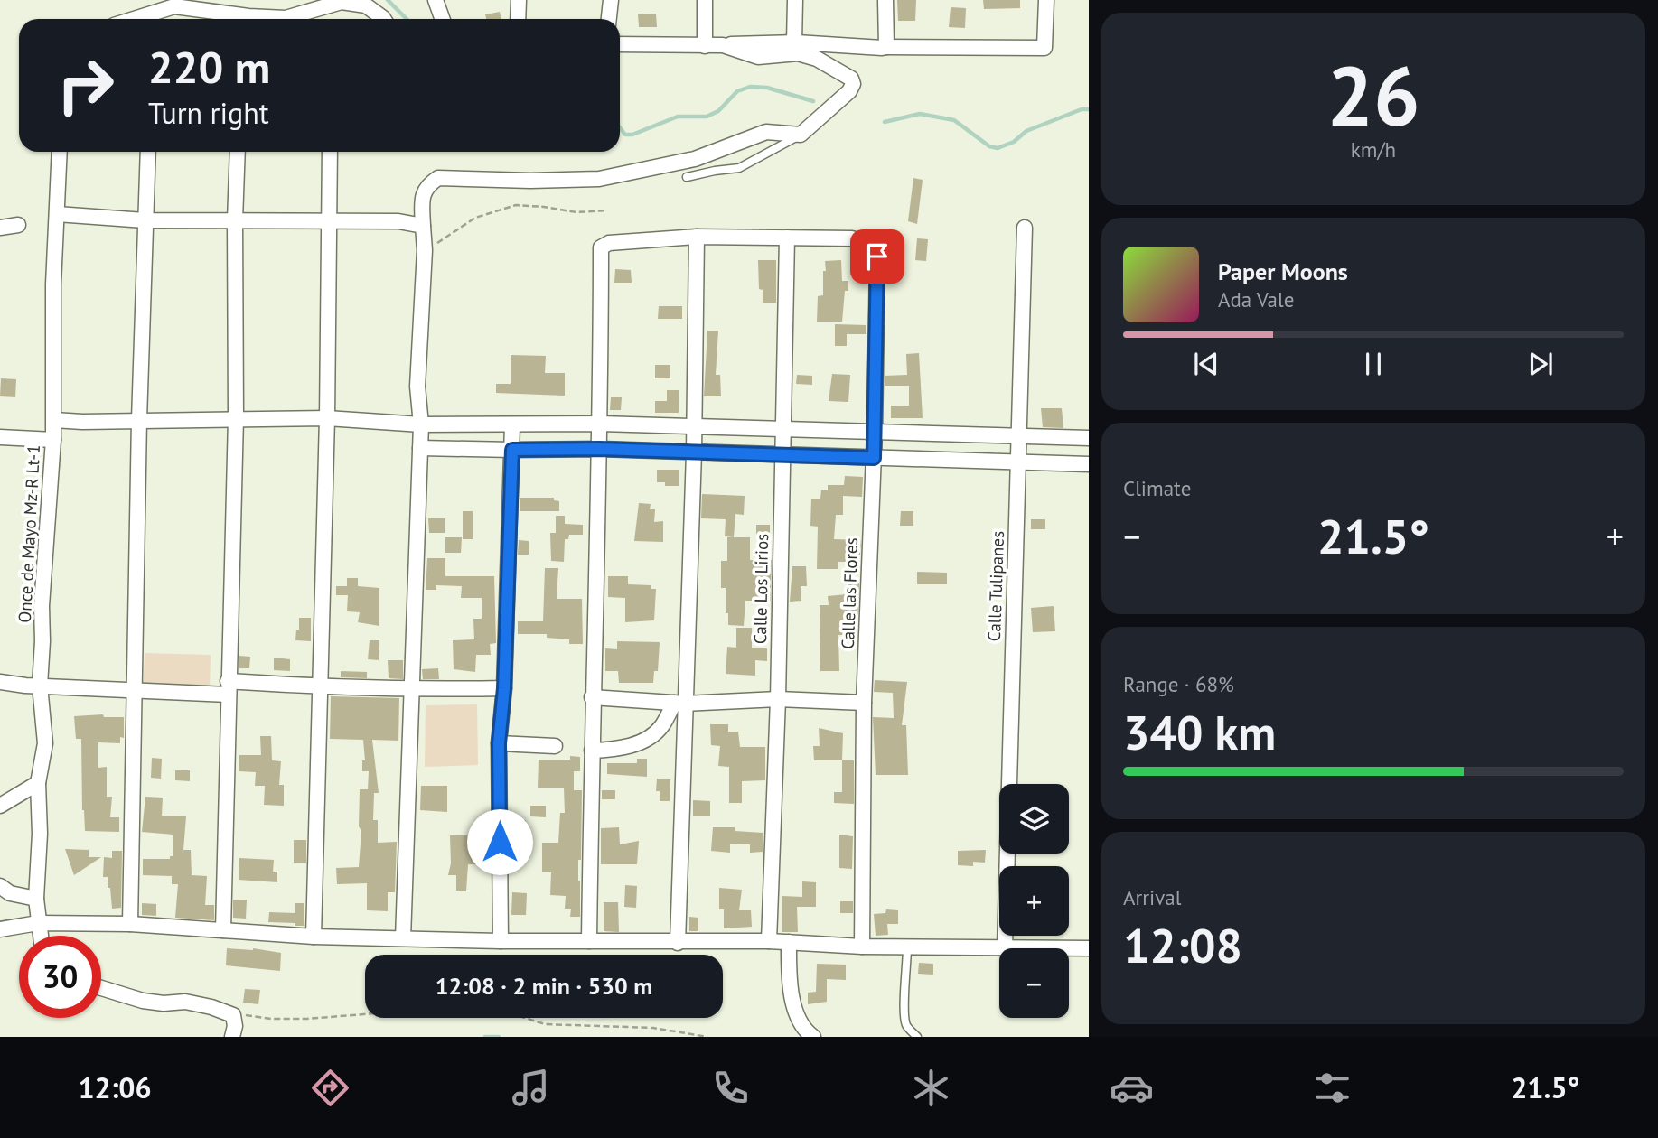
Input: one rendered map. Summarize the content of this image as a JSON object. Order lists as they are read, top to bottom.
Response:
{
  "streets": {
    "street": [
      "Once de Mayo Mz-R Lt-1",
      "Calle Tulipanes",
      "Calle Los Lirios",
      "Calle las Flores"
    ]
  },
  "crossings": [
    ["Calle Los Lirios", "Calle las Flores"]
  ],
  "page": {
    "tile": [
      ["26", "km/h"],
      "Climate",
      ["Range · 68%", "340 km"],
      ["Arrival", "12:08"]
    ],
    "turn": ["220 m", "Turn right"],
    "song": ["Paper Moons", "Ada Vale"],
    "heat": ["−", "21.5°", "+"],
    "map_buttons": ["+", "−"],
    "limit": "30",
    "trip": "12:08 · 2 min · 530 m",
    "tabs": ["12:06", "21.5°"]
  }
}
